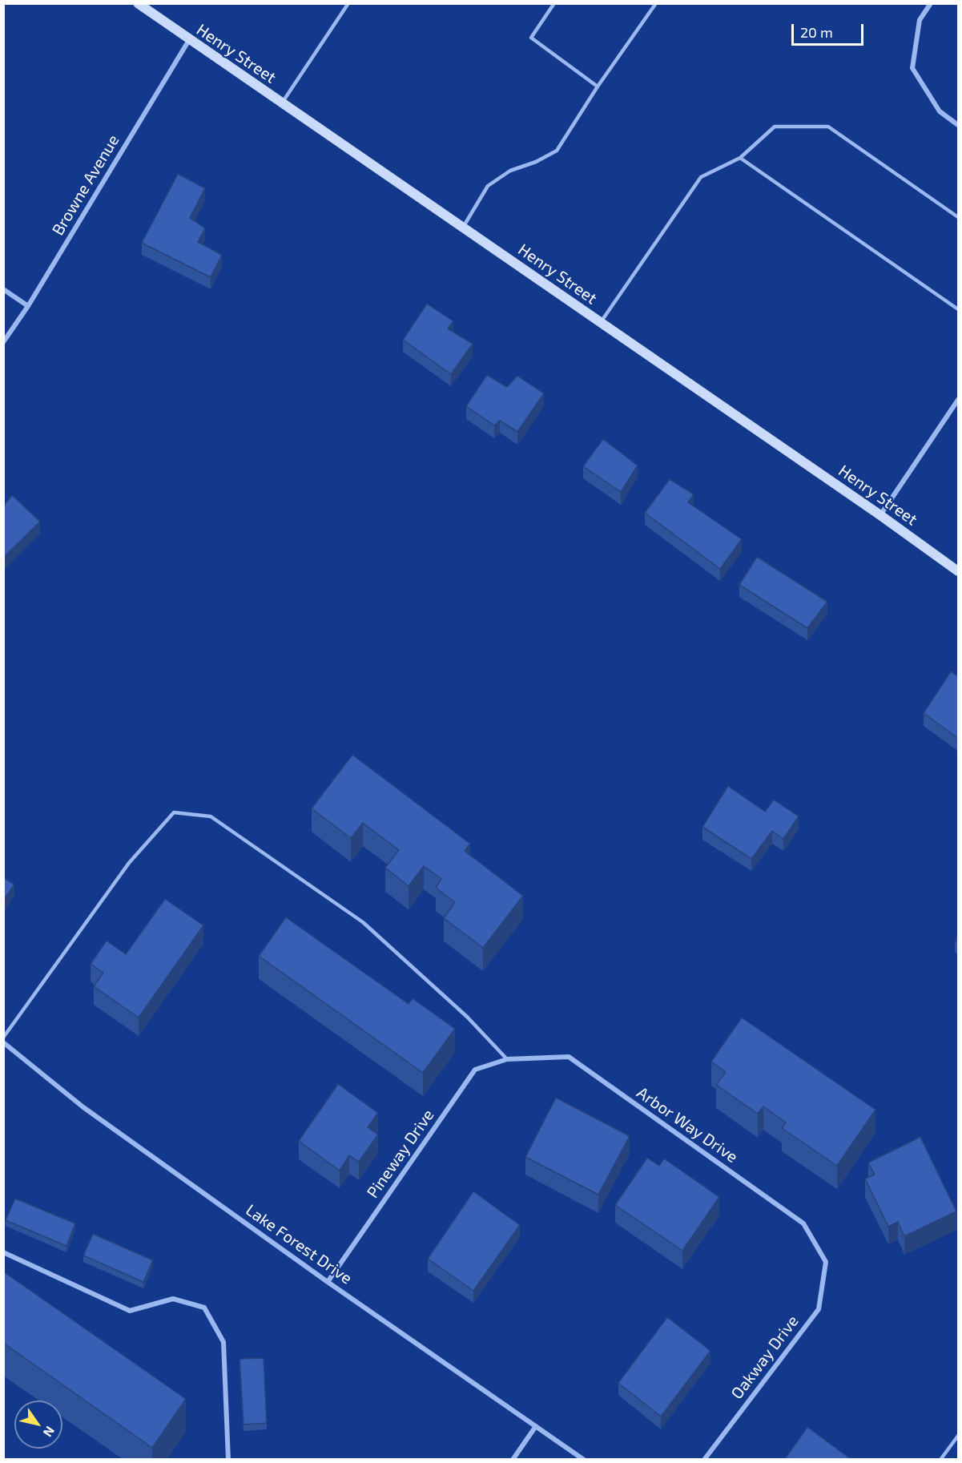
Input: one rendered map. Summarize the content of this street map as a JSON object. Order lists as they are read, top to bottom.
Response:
{
  "streets": {
    "street": [
      "Henry Street",
      "Browne Avenue",
      "Arbor Way Drive",
      "Pineway Drive",
      "Lake Forest Drive",
      "Oakway Drive"
    ]
  },
  "crossings": [
    ["Henry Street", "Browne Avenue"],
    ["Arbor Way Drive", "Pineway Drive"],
    ["Arbor Way Drive", "Oakway Drive"],
    ["Pineway Drive", "Lake Forest Drive"]
  ],
  "scale_bar": "20 m",
  "north": "bottom right"
}
